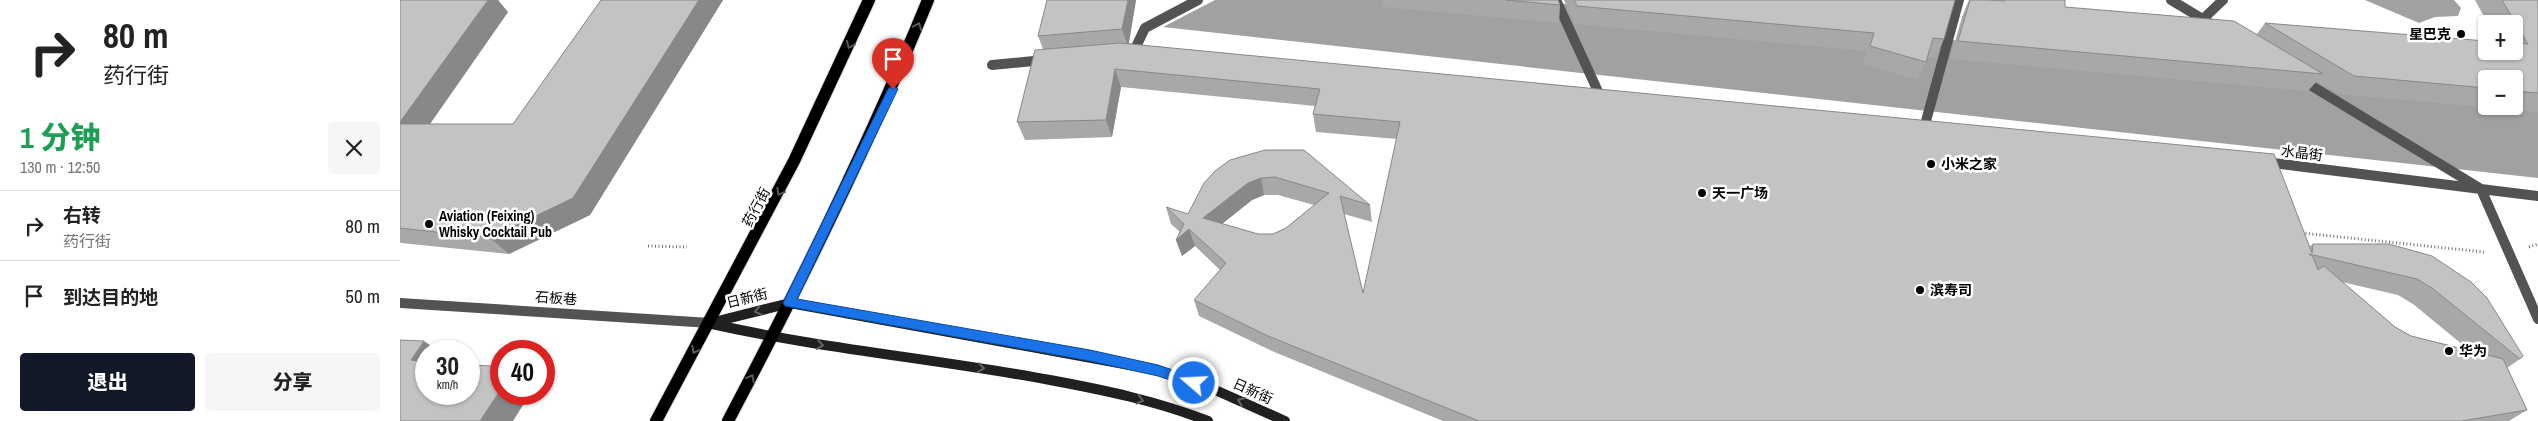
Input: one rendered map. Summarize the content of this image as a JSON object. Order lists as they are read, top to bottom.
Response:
{
  "streets": {
    "main road": ["药行街"],
    "street": ["水晶街", "石板巷", "日新街"]
  },
  "crossings": [
    ["药行街", "石板巷"],
    ["药行街", "日新街"],
    ["石板巷", "日新街"]
  ],
  "places": [
    "星巴克",
    "小米之家",
    "天一广场",
    "Aviation (Feixing) Whisky Cocktail Pub",
    "滨寿司",
    "华为"
  ],
  "page": {
    "turn": ["80 m", "药行街"],
    "map_buttons": ["+", "−"],
    "heading": ["1 分钟", "130 m · 12:50"],
    "list": [
      {
        "name": "右转",
        "note": "药行街",
        "value": "80 m"
      },
      {
        "name": "到达目的地",
        "value": "50 m"
      }
    ],
    "speed": "30 km/h",
    "limit": "40",
    "buttons": ["退出", "分享"]
  }
}
